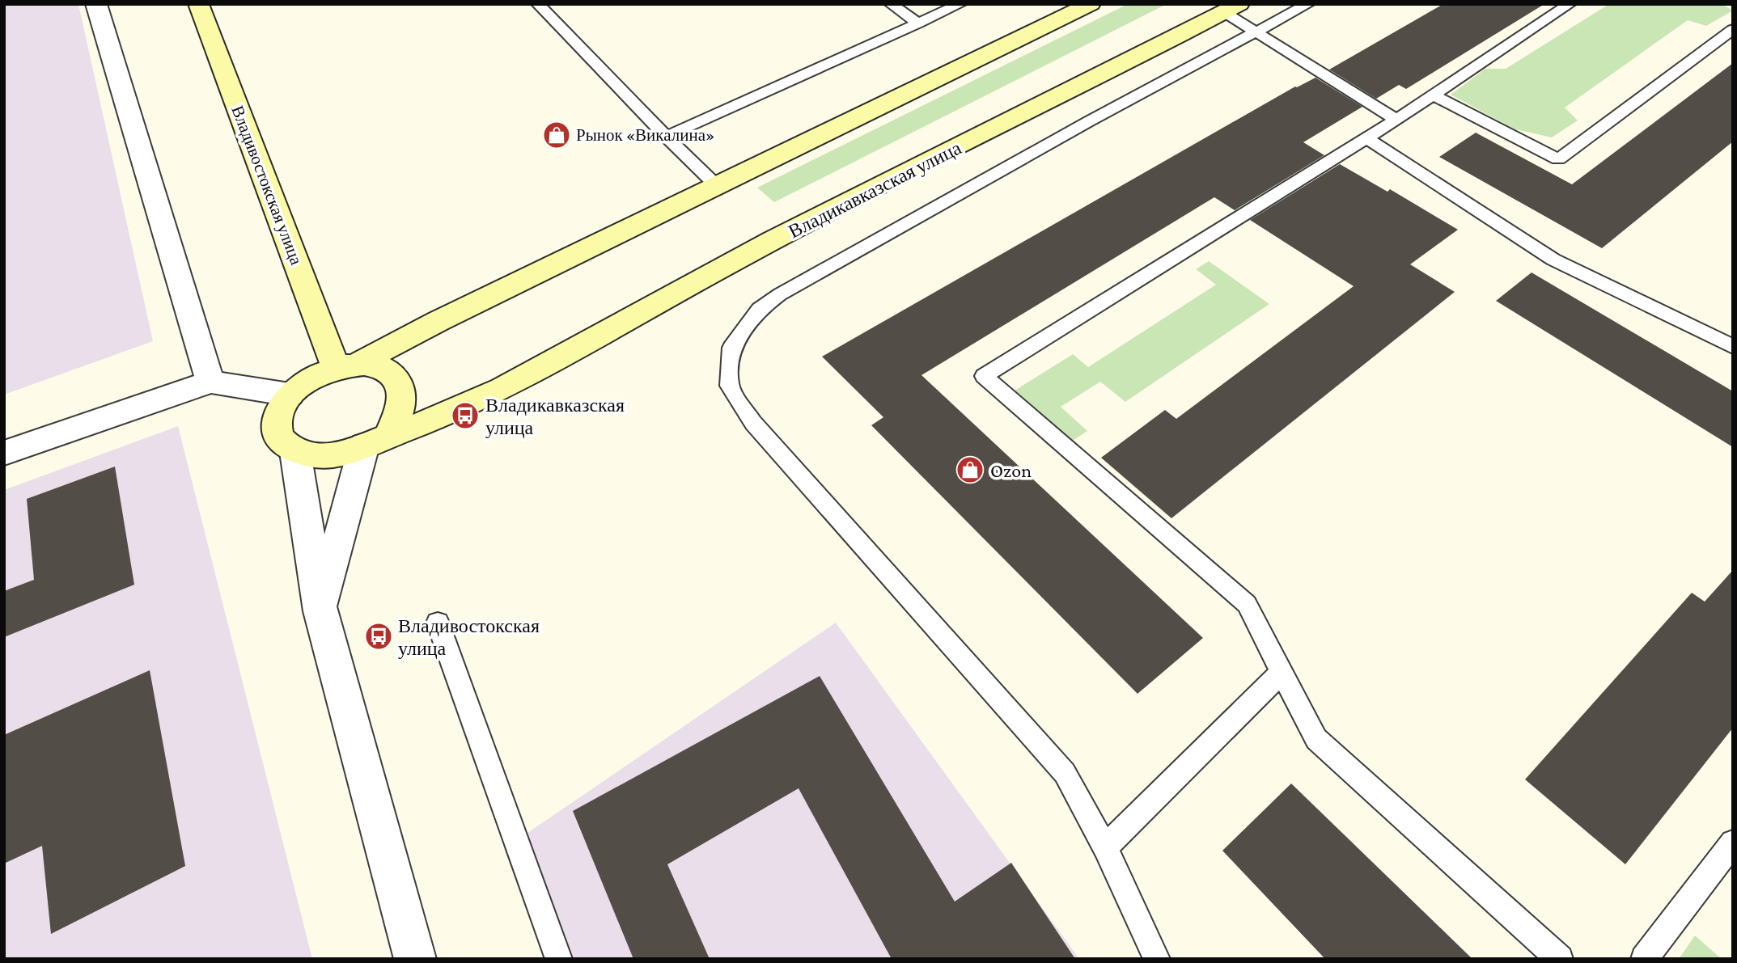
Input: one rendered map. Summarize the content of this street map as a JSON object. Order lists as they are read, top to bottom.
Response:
{
  "streets": {
    "main road": ["Владивостокская улица", "Владикавказская улица"]
  },
  "crossings": [
    ["Владивостокская улица", "Владикавказская улица"]
  ],
  "places": {
    "shop": ["Рынок «Викалина»", "Ozon"],
    "bus stop": ["Владикавказская улица", "Владивостокская улица"]
  }
}
